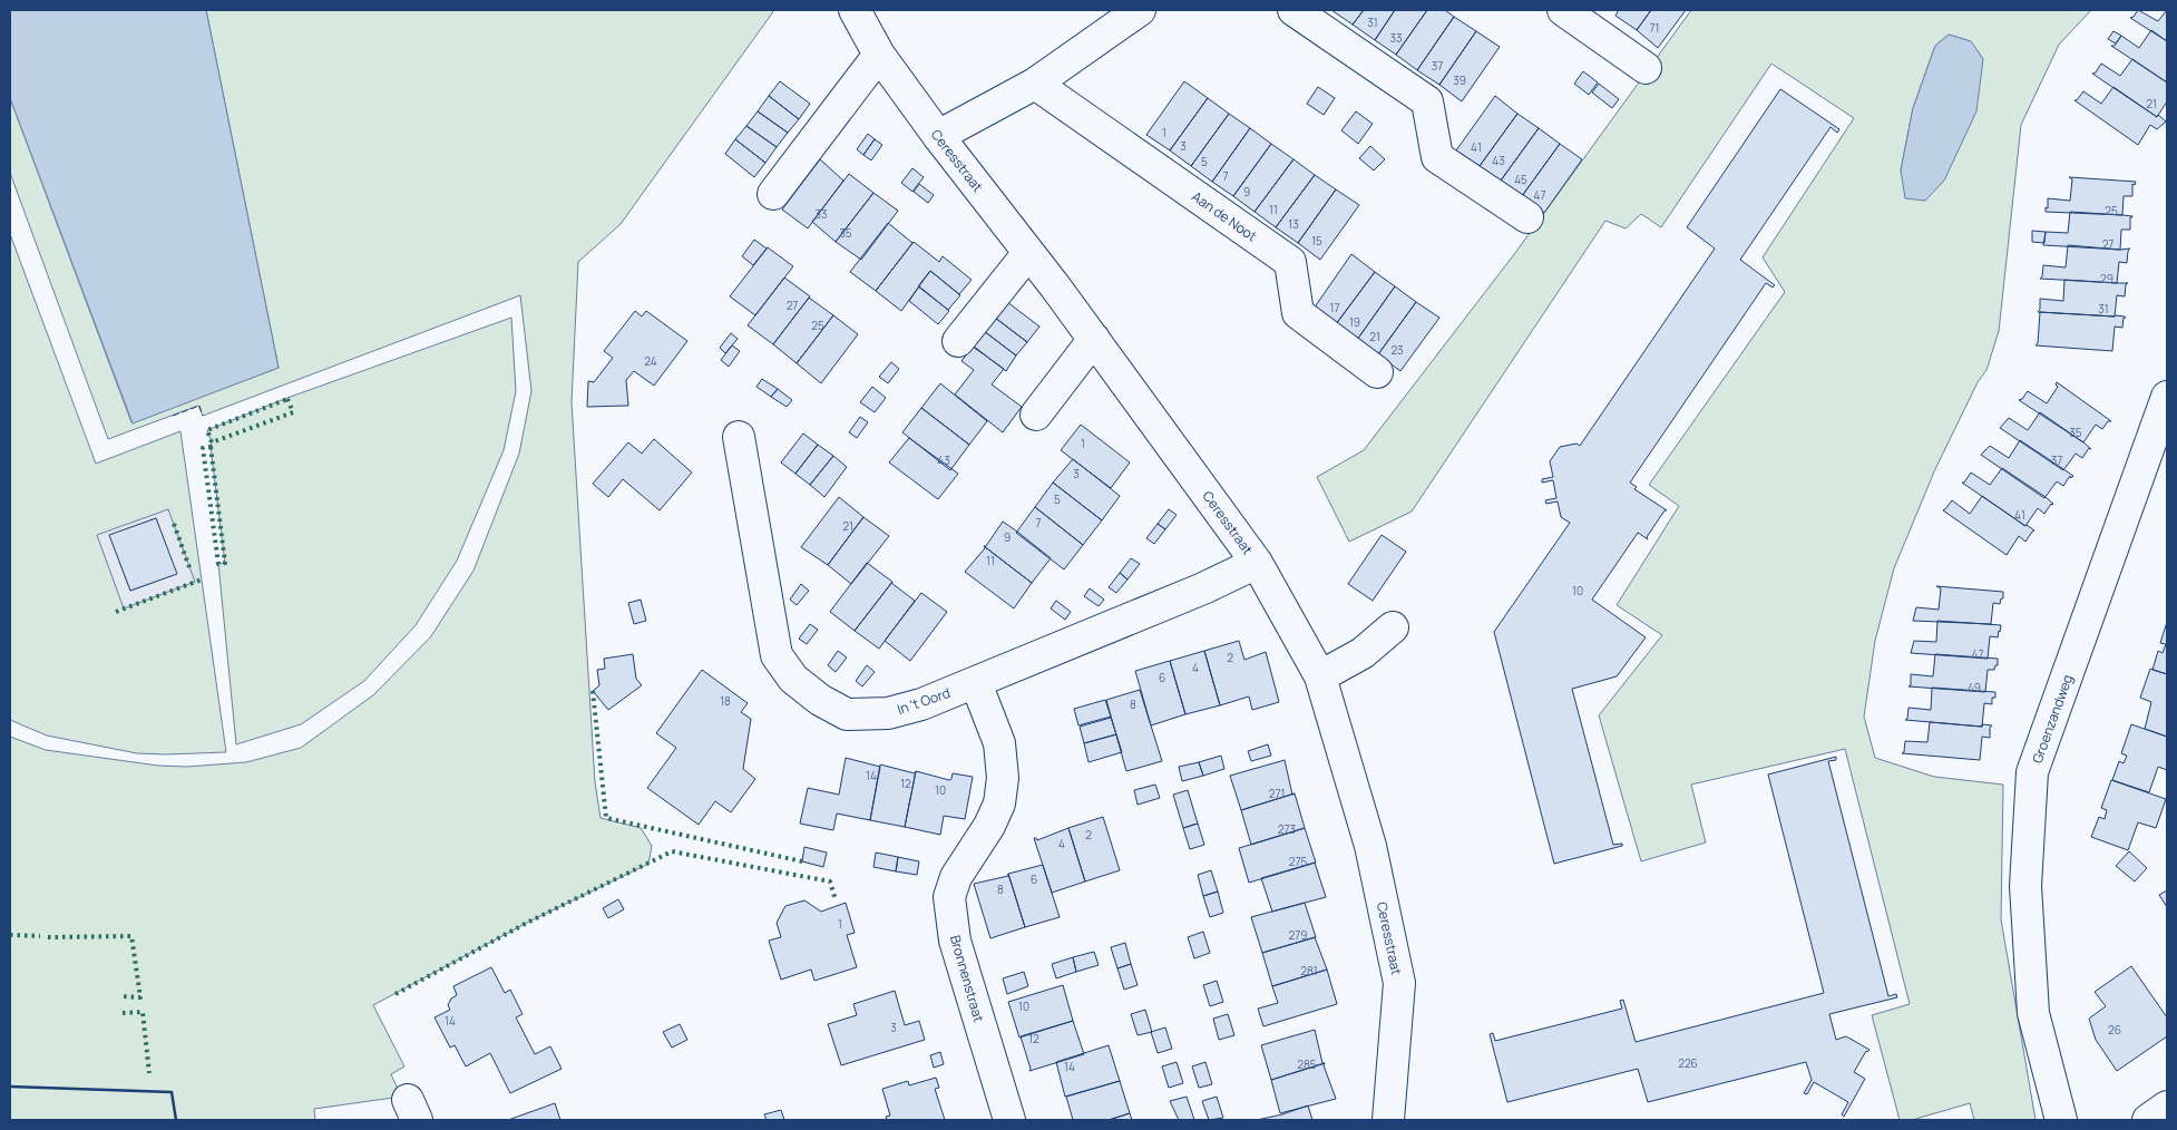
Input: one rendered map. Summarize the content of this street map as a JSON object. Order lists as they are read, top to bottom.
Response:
{
  "streets": {
    "street": [
      "Ceresstraat",
      "Aan de Noot",
      "In 't Oord",
      "Groenzandweg",
      "Bronnenstraat"
    ]
  },
  "crossings": [
    ["Ceresstraat", "In 't Oord"],
    ["In 't Oord", "Bronnenstraat"]
  ],
  "house_numbers": [
    "31",
    "71",
    "33",
    "37",
    "39",
    "21",
    "1",
    "3",
    "41",
    "43",
    "5",
    "7",
    "45",
    "9",
    "47",
    "11",
    "25",
    "33",
    "13",
    "35",
    "15",
    "27",
    "29",
    "27",
    "17",
    "31",
    "19",
    "25",
    "21",
    "23",
    "24",
    "35",
    "1",
    "43",
    "37",
    "3",
    "5",
    "41",
    "7",
    "21",
    "9",
    "11",
    "10",
    "47",
    "2",
    "4",
    "6",
    "49",
    "18",
    "8",
    "14",
    "12",
    "10",
    "271",
    "273",
    "2",
    "4",
    "275",
    "6",
    "8",
    "1",
    "279",
    "281",
    "10",
    "14",
    "3",
    "26",
    "12",
    "226",
    "285",
    "14"
  ]
}
